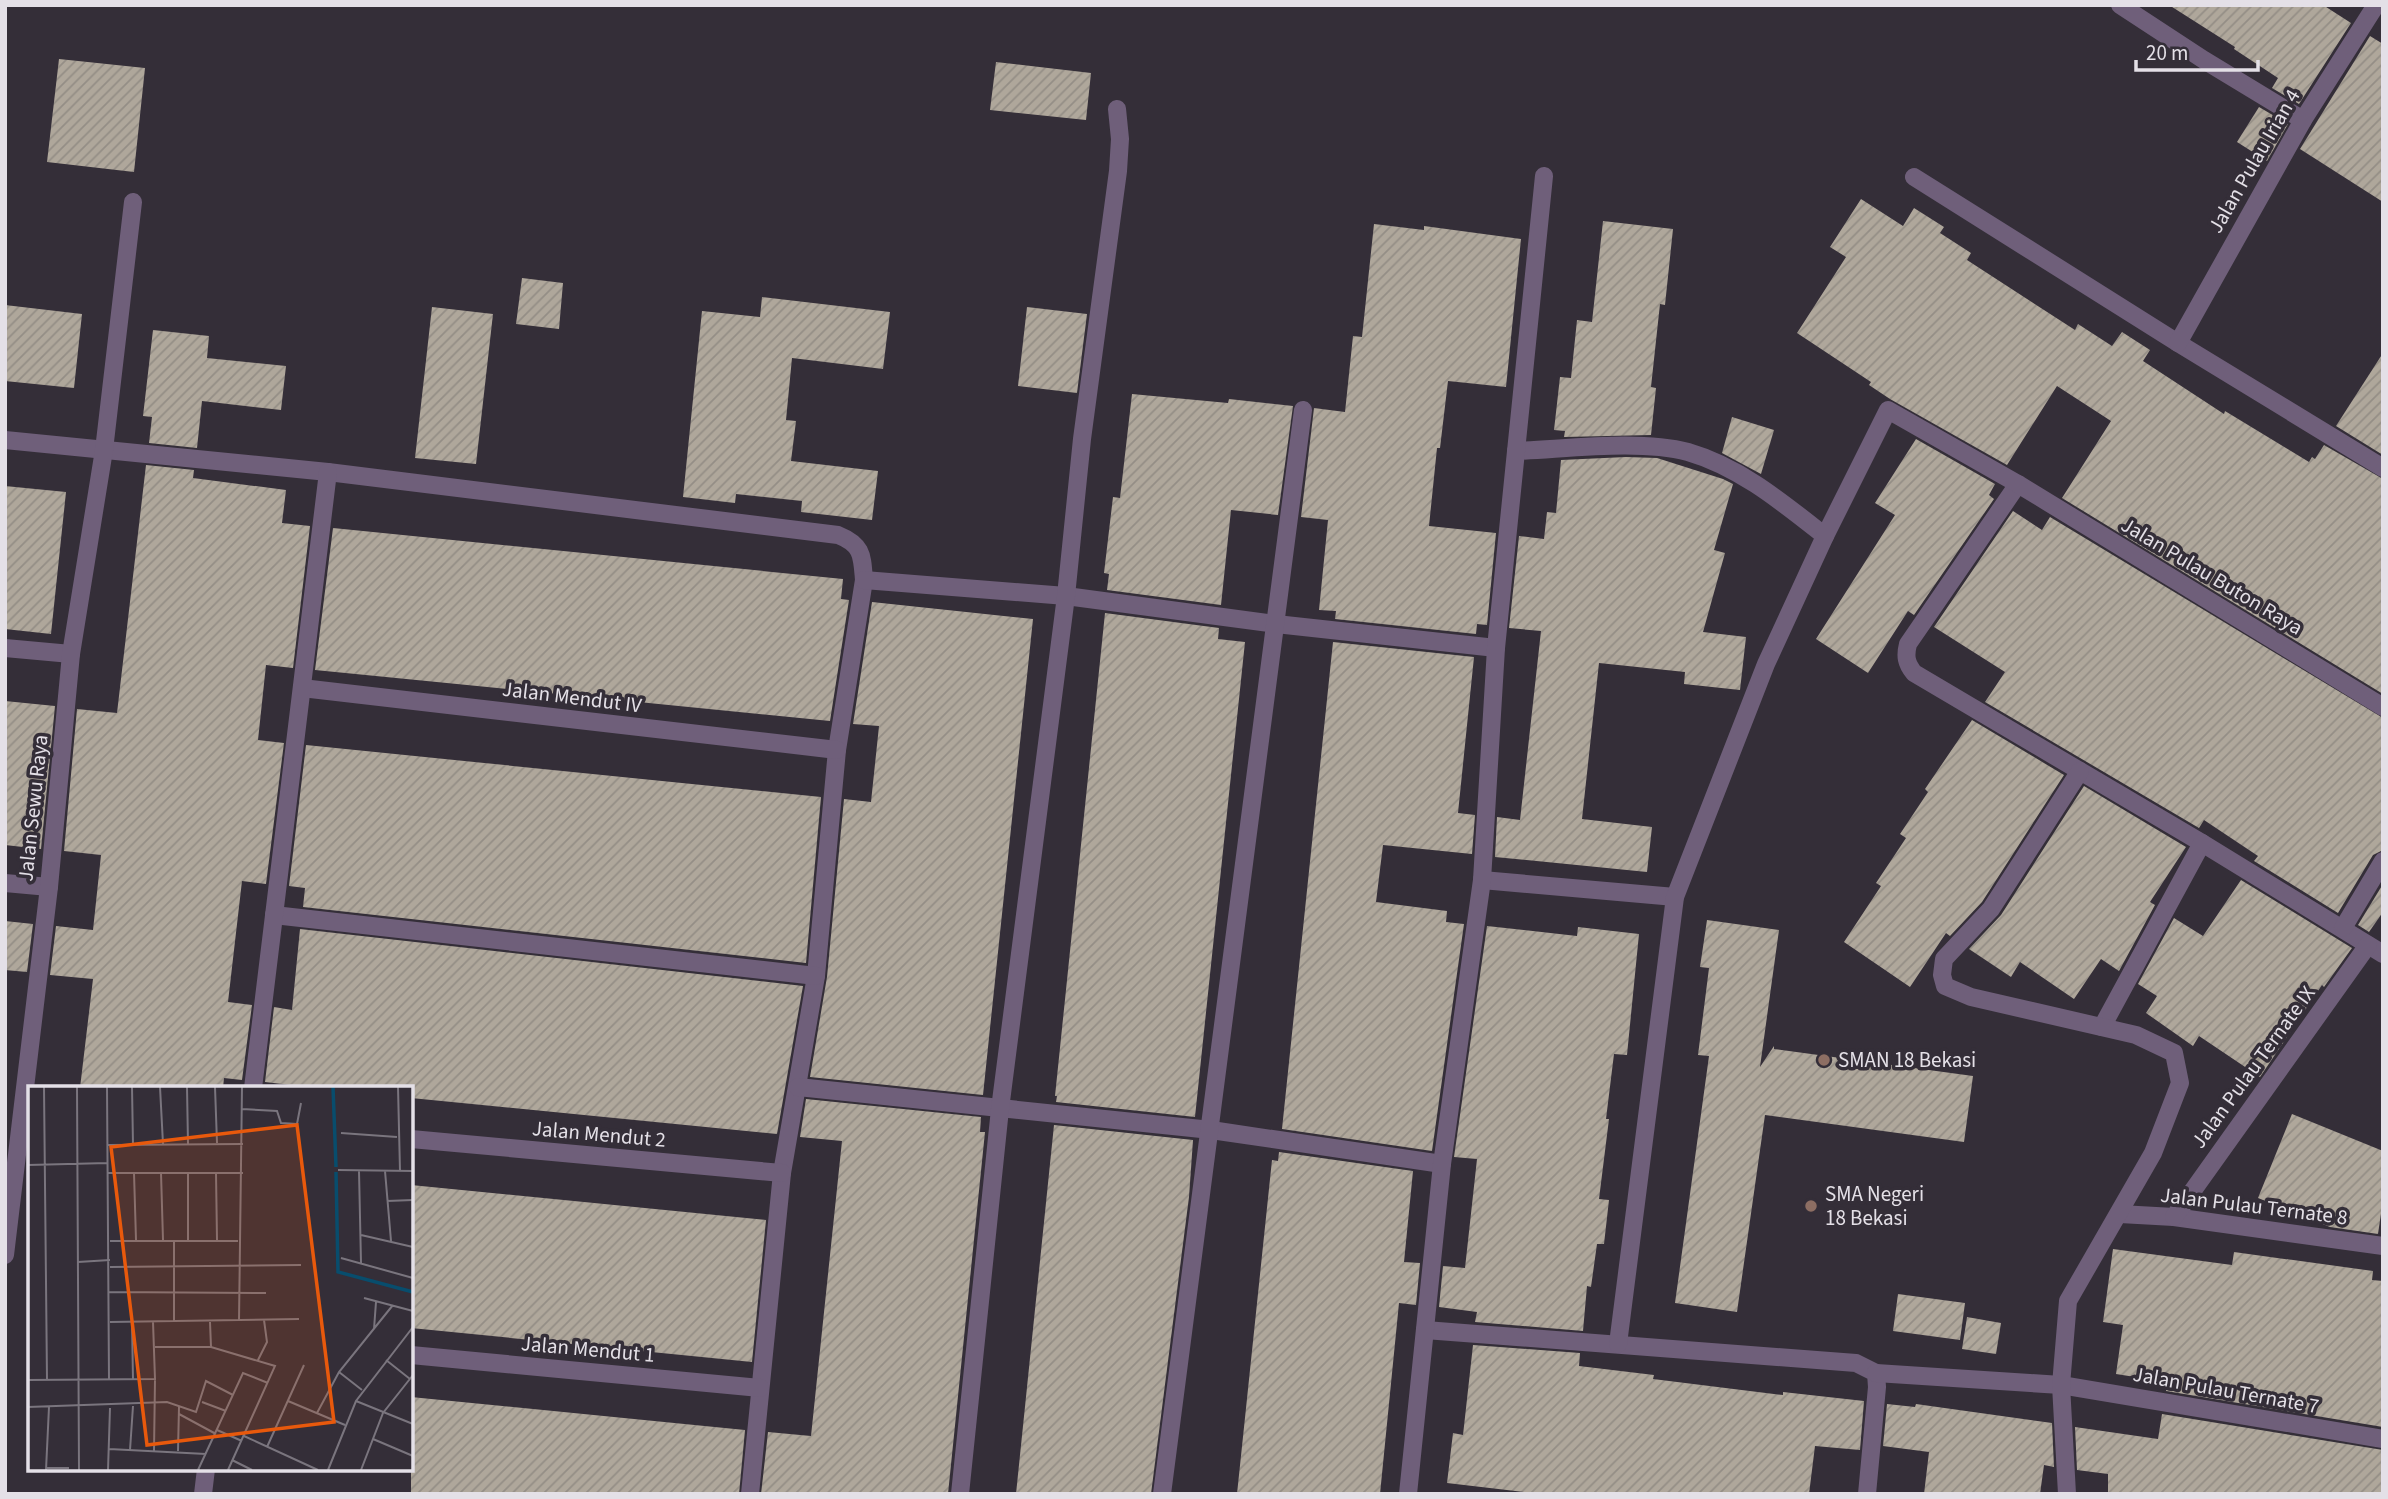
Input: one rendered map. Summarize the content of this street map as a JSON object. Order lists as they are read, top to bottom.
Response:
{
  "streets": {
    "street": [
      "Jalan Pulau Irian 4",
      "Jalan Pulau Buton Raya",
      "Jalan Mendut IV",
      "Jalan Sewu Raya",
      "Jalan Pulau Ternate IX",
      "Jalan Mendut 2",
      "Jalan Pulau Ternate 8",
      "Jalan Mendut 1",
      "Jalan Pulau Ternate 7"
    ]
  },
  "crossings": [
    ["Jalan Pulau Ternate IX", "Jalan Pulau Ternate 8"]
  ],
  "places": ["SMAN 18 Bekasi", "SMA Negeri 18 Bekasi"],
  "scale_bar": "20 m"
}
